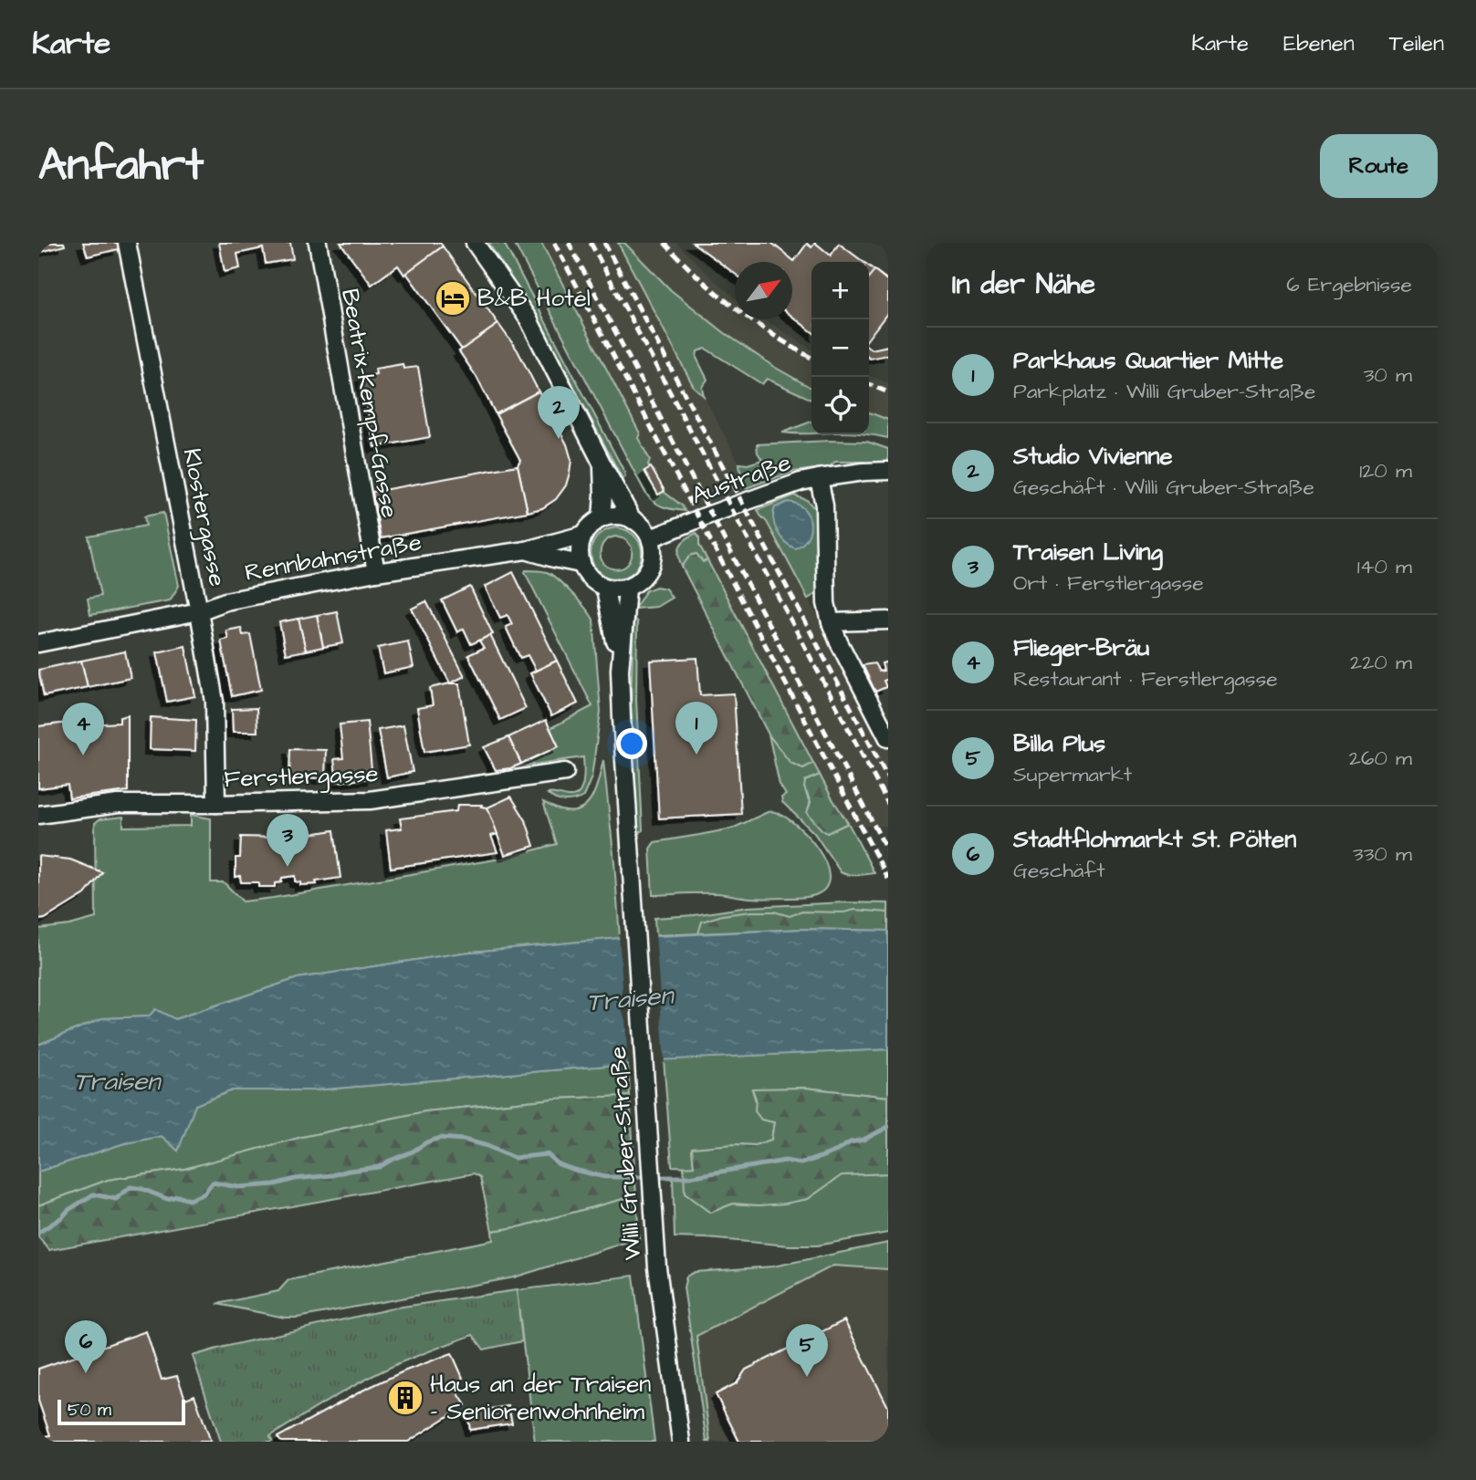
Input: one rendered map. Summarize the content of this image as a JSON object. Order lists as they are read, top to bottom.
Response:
{
  "streets": {
    "street": [
      "Beatrix-Kempf-Gasse",
      "Austraße",
      "Klostergasse",
      "Rennbahnstraße",
      "Ferstlergasse",
      "Willi Gruber-Straße"
    ]
  },
  "crossings": [
    ["Beatrix-Kempf-Gasse", "Rennbahnstraße"],
    ["Austraße", "Rennbahnstraße"],
    ["Austraße", "Willi Gruber-Straße"],
    ["Klostergasse", "Rennbahnstraße"],
    ["Klostergasse", "Ferstlergasse"],
    ["Rennbahnstraße", "Willi Gruber-Straße"]
  ],
  "water": ["Traisen"],
  "places": {
    "hotel": ["B&B Hotel"],
    "building": ["Haus an der Traisen - Seniorenwohnheim"]
  },
  "scale_bar": "50 m",
  "north": "top right",
  "page": {
    "header": "Karte",
    "nav": ["Karte", "Ebenen", "Teilen"],
    "buttons": "Route",
    "title": "Anfahrt",
    "heading": ["In der Nähe", "6 Ergebnisse"],
    "map_buttons": ["+", "−"],
    "list": [
      {
        "mark": "1",
        "name": "Parkhaus Quartier Mitte",
        "note": "Parkplatz · Willi Gruber-Straße",
        "value": "30 m"
      },
      {
        "mark": "2",
        "name": "Studio Vivienne",
        "note": "Geschäft · Willi Gruber-Straße",
        "value": "120 m"
      },
      {
        "mark": "3",
        "name": "Traisen Living",
        "note": "Ort · Ferstlergasse",
        "value": "140 m"
      },
      {
        "mark": "4",
        "name": "Flieger-Bräu",
        "note": "Restaurant · Ferstlergasse",
        "value": "220 m"
      },
      {
        "mark": "5",
        "name": "Billa Plus",
        "note": "Supermarkt",
        "value": "260 m"
      },
      {
        "mark": "6",
        "name": "Stadtflohmarkt St. Pölten",
        "note": "Geschäft",
        "value": "330 m"
      }
    ],
    "pins": [
      "2",
      "1",
      "4",
      "3",
      "6",
      "5"
    ],
    "scale": "50 m"
  }
}
